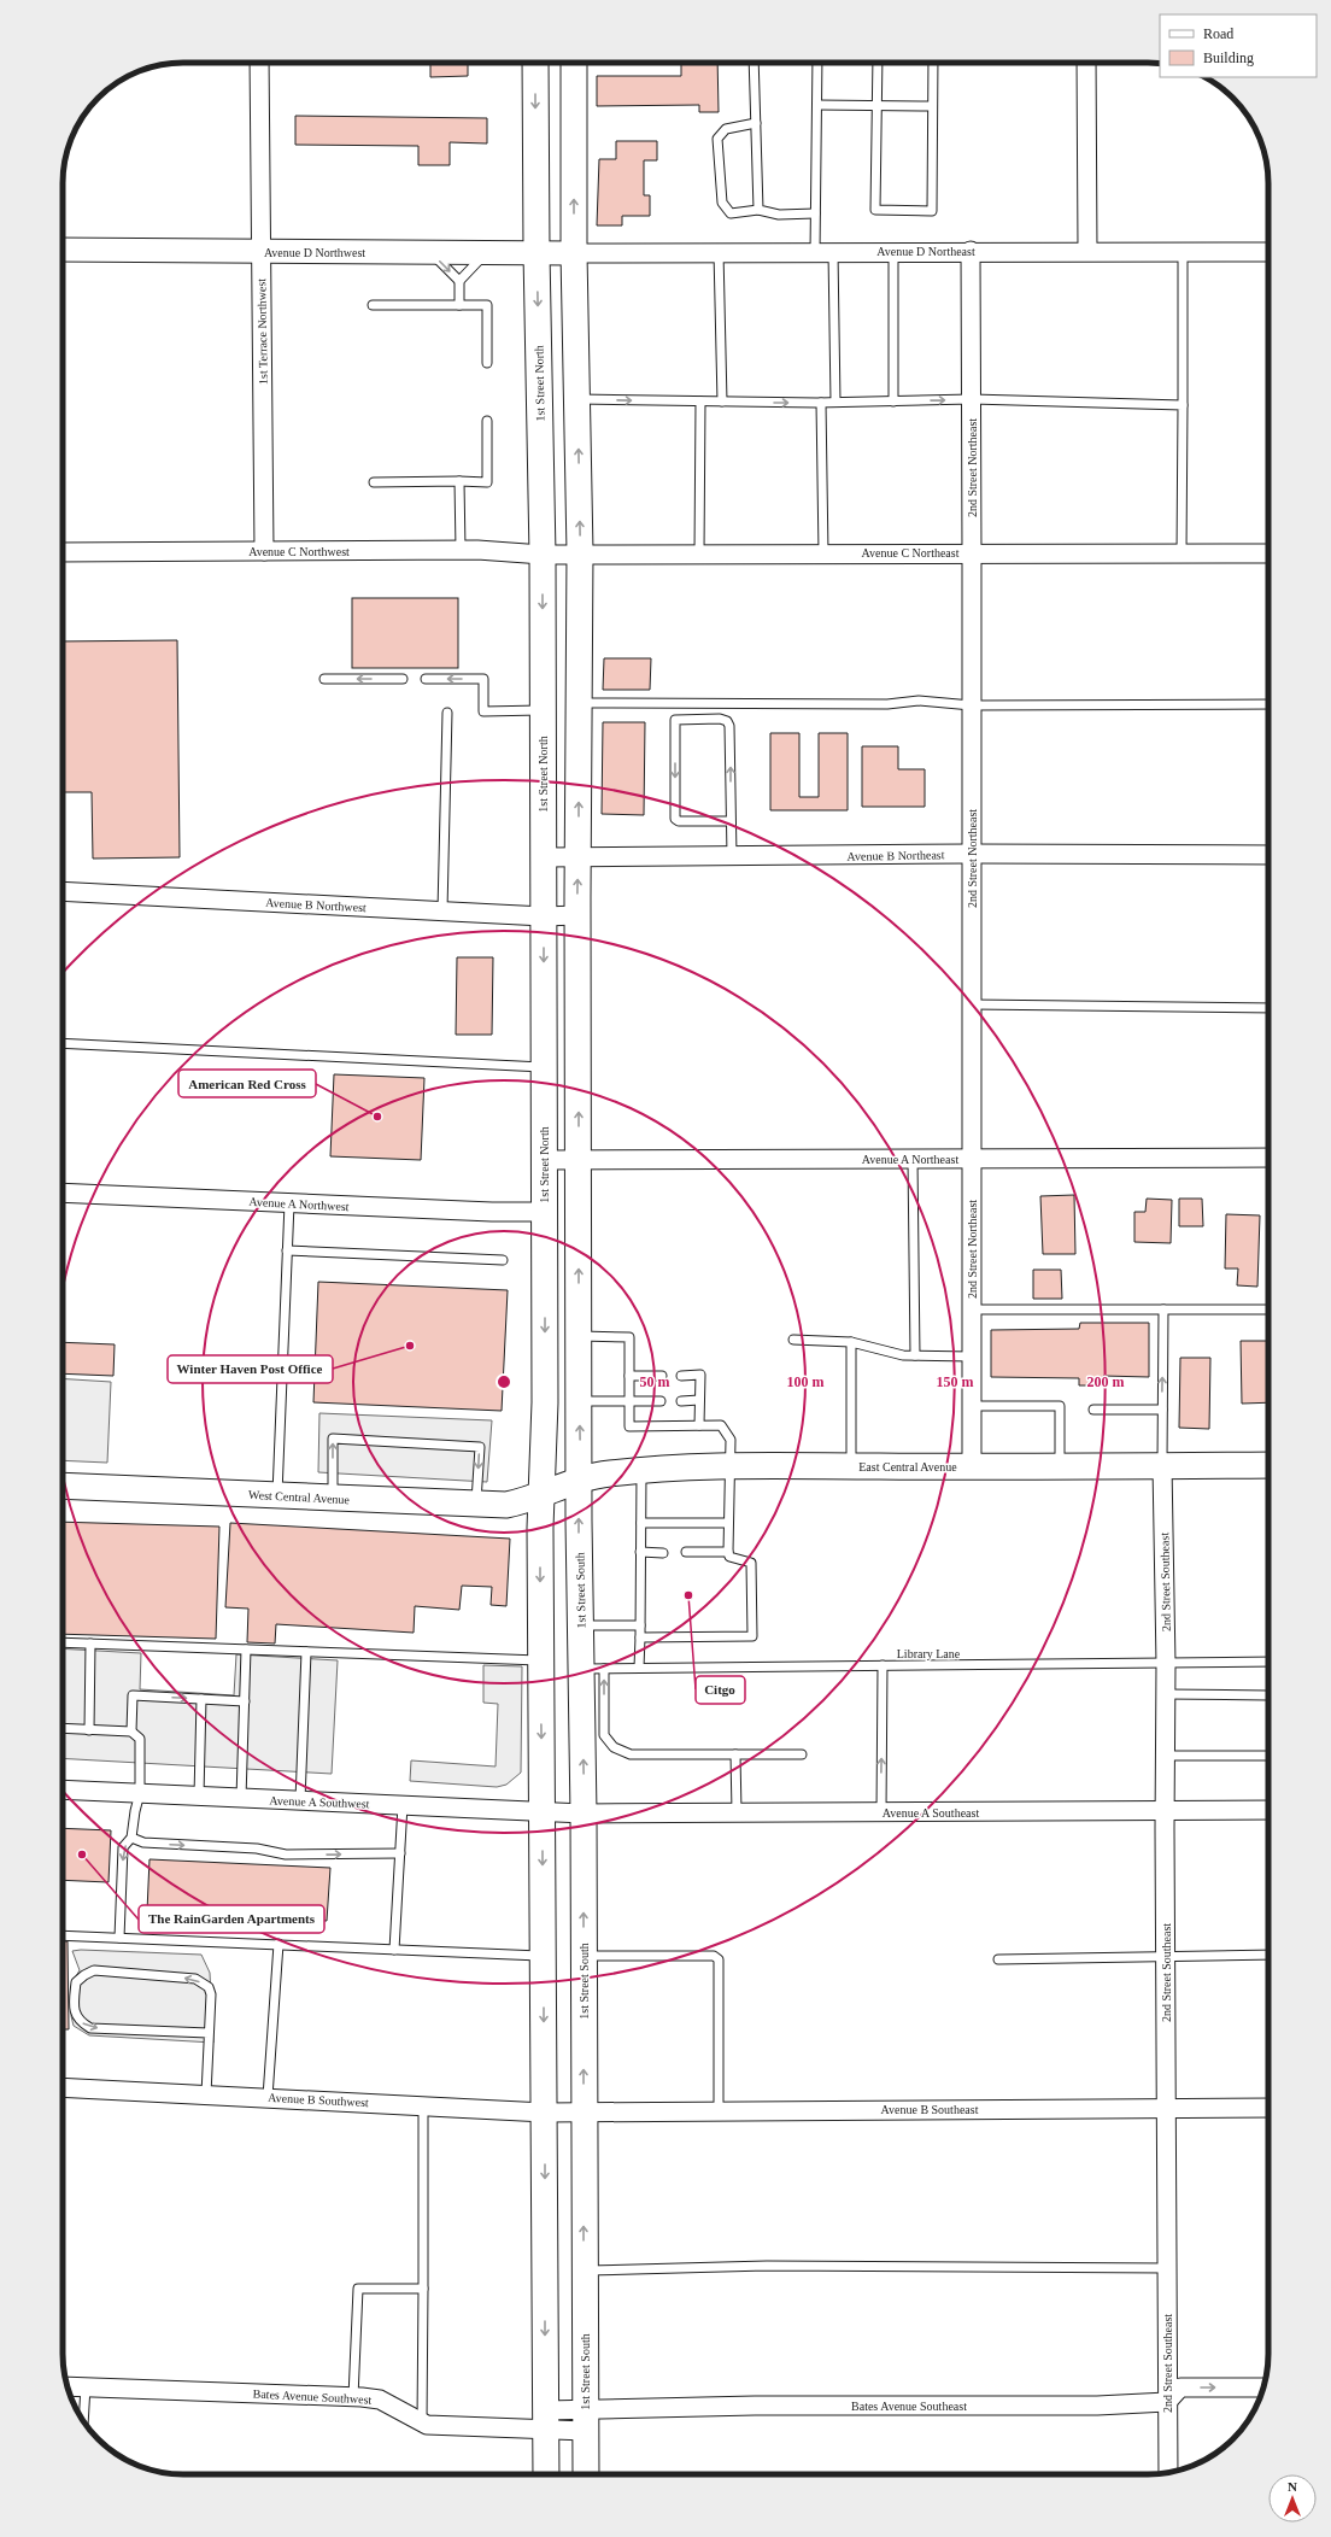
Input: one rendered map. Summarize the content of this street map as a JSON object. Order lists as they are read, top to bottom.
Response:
{
  "streets": {
    "main road": [
      "1st Street North",
      "East Central Avenue",
      "West Central Avenue",
      "1st Street South"
    ],
    "street": [
      "Avenue D Northeast",
      "Avenue D Northwest",
      "1st Terrace Northwest",
      "2nd Street Northeast",
      "Avenue C Northwest",
      "Avenue C Northeast",
      "Avenue B Northeast",
      "Avenue B Northwest",
      "Avenue A Northeast",
      "Avenue A Northwest",
      "2nd Street Southeast",
      "Avenue A Southwest",
      "Avenue A Southeast",
      "Avenue B Southwest",
      "Avenue B Southeast",
      "Bates Avenue Southwest",
      "Bates Avenue Southeast"
    ],
    "lane": ["Library Lane"]
  },
  "crossings": [
    ["Avenue D Northeast", "Avenue D Northwest"],
    ["Avenue D Northeast", "2nd Street Northeast"],
    ["Avenue D Northwest", "1st Terrace Northwest"],
    ["Avenue D Northwest", "1st Street North"],
    ["1st Terrace Northwest", "Avenue C Northwest"],
    ["1st Street North", "Avenue C Northwest"],
    ["1st Street North", "Avenue C Northeast"],
    ["1st Street North", "Avenue B Northeast"],
    ["1st Street North", "Avenue B Northwest"],
    ["1st Street North", "Avenue A Northeast"],
    ["1st Street North", "Avenue A Northwest"],
    ["1st Street North", "East Central Avenue"],
    ["1st Street North", "West Central Avenue"],
    ["2nd Street Northeast", "Avenue C Northeast"],
    ["2nd Street Northeast", "Avenue B Northeast"],
    ["2nd Street Northeast", "Avenue A Northeast"],
    ["2nd Street Northeast", "East Central Avenue"],
    ["Avenue C Northwest", "Avenue C Northeast"],
    ["East Central Avenue", "West Central Avenue"],
    ["East Central Avenue", "2nd Street Southeast"],
    ["East Central Avenue", "1st Street South"],
    ["2nd Street Southeast", "Library Lane"],
    ["2nd Street Southeast", "Avenue A Southeast"],
    ["2nd Street Southeast", "Avenue B Southeast"],
    ["2nd Street Southeast", "Bates Avenue Southeast"],
    ["1st Street South", "Library Lane"],
    ["1st Street South", "Avenue A Southwest"],
    ["1st Street South", "Avenue A Southeast"],
    ["1st Street South", "Avenue B Southwest"],
    ["1st Street South", "Avenue B Southeast"],
    ["1st Street South", "Bates Avenue Southeast"],
    ["Avenue A Southwest", "Avenue A Southeast"],
    ["Avenue B Southwest", "Avenue B Southeast"],
    ["Bates Avenue Southwest", "Bates Avenue Southeast"]
  ],
  "places": [
    "American Red Cross",
    "Winter Haven Post Office",
    "Citgo",
    "The RainGarden Apartments"
  ],
  "legend": ["Road", "Building"],
  "north": "top",
  "rings": [
    "50 m",
    "100 m",
    "150 m",
    "200 m"
  ]
}
